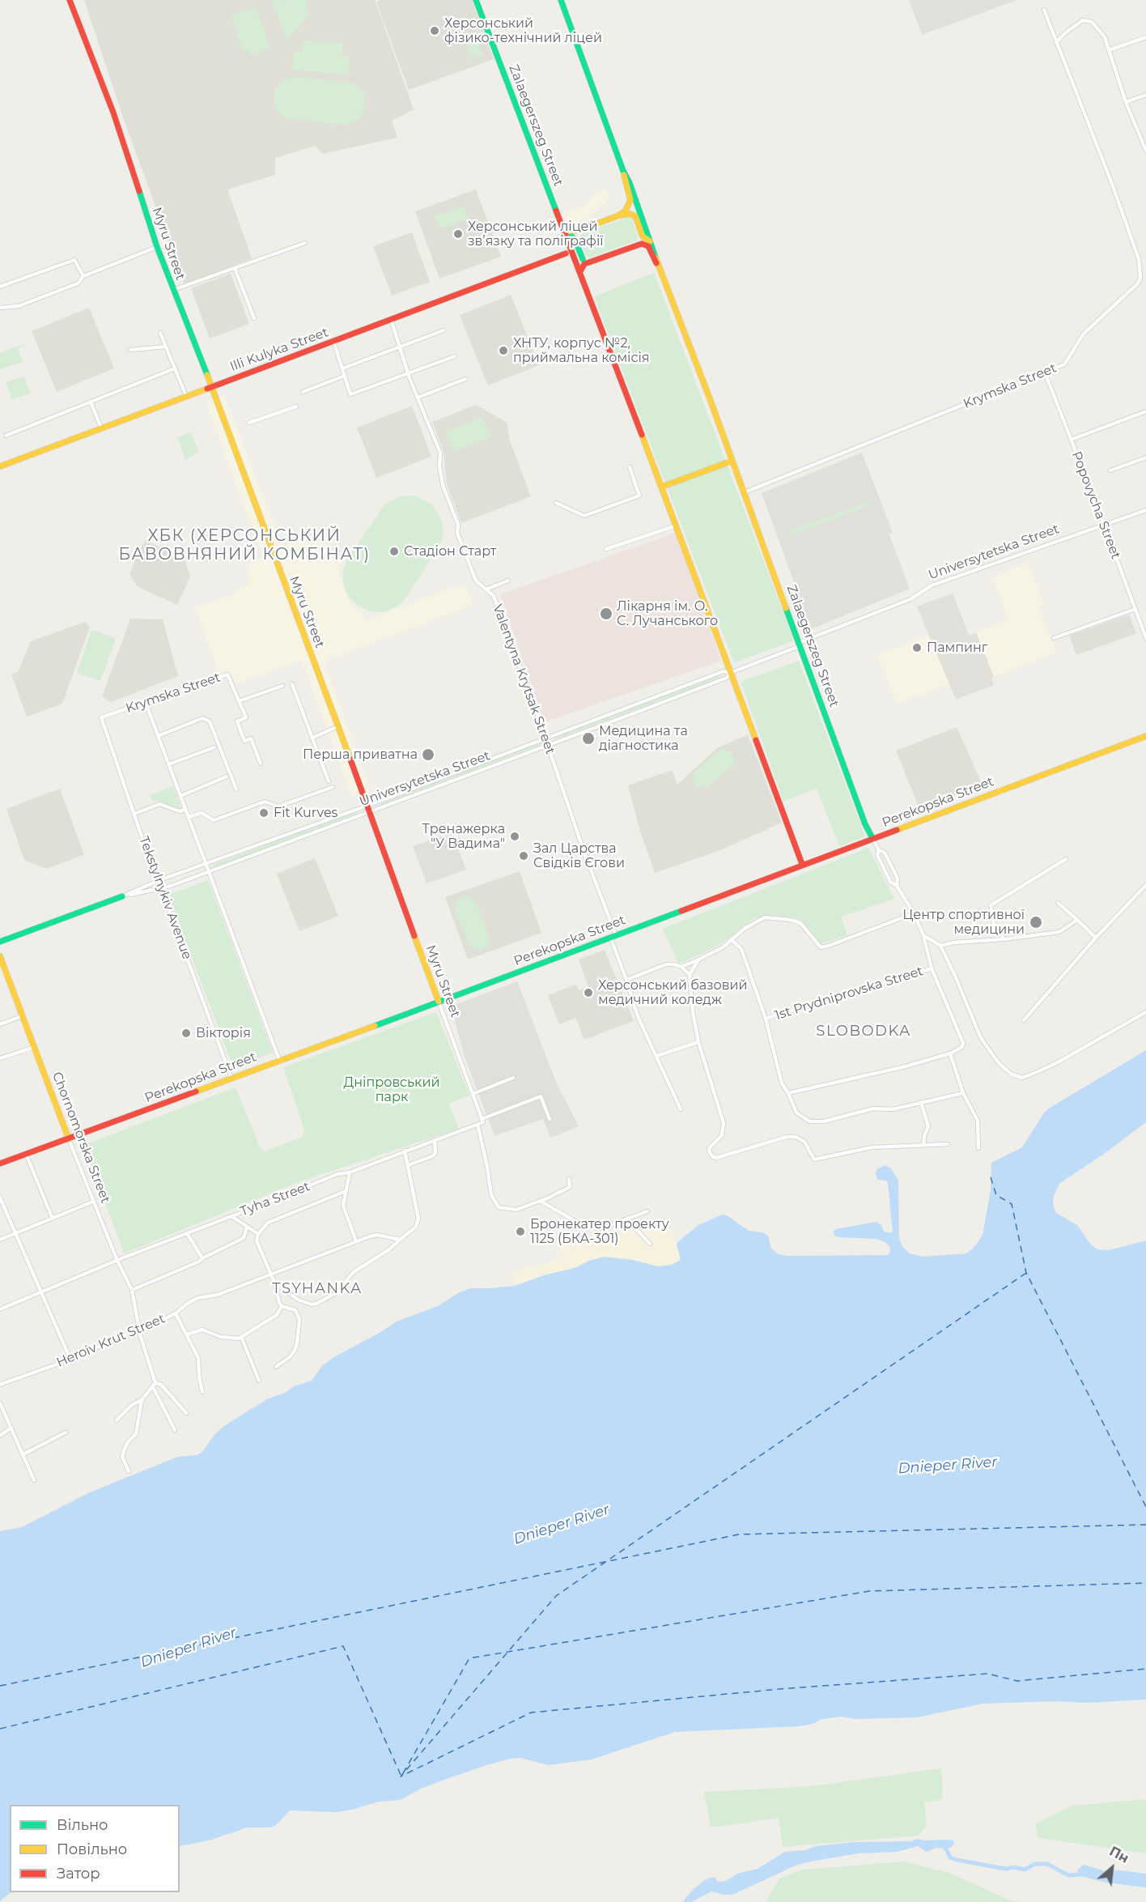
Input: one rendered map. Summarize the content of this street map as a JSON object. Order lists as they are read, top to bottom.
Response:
{
  "streets": {
    "main road": [
      "Zalaegerszeg Street",
      "Myru Street",
      "Illi Kulyka Street",
      "Universytetska Street",
      "Perekopska Street",
      "Chornomorska Street"
    ],
    "street": [
      "Krymska Street",
      "Popovycha Street",
      "Valentyna Krytsak Street",
      "Tekstylnykiv Avenue",
      "1st Prydniprovska Street",
      "Tyha Street",
      "Heroiv Krut Street"
    ]
  },
  "crossings": [
    ["Zalaegerszeg Street", "Krymska Street"],
    ["Zalaegerszeg Street", "Universytetska Street"],
    ["Zalaegerszeg Street", "Perekopska Street"],
    ["Myru Street", "Illi Kulyka Street"],
    ["Myru Street", "Universytetska Street"],
    ["Myru Street", "Perekopska Street"],
    ["Myru Street", "Tyha Street"],
    ["Illi Kulyka Street", "Valentyna Krytsak Street"],
    ["Krymska Street", "Popovycha Street"],
    ["Krymska Street", "Tekstylnykiv Avenue"],
    ["Popovycha Street", "Universytetska Street"],
    ["Universytetska Street", "Valentyna Krytsak Street"],
    ["Universytetska Street", "Tekstylnykiv Avenue"],
    ["Valentyna Krytsak Street", "Perekopska Street"],
    ["Perekopska Street", "Tekstylnykiv Avenue"],
    ["Perekopska Street", "Chornomorska Street"],
    ["Chornomorska Street", "Tyha Street"],
    ["Chornomorska Street", "Heroiv Krut Street"]
  ],
  "districts": ["ХБК (ХЕРСОНСЬКИЙ БАВОВНЯНИЙ КОМБІНАТ)", "SLOBODKA", "TSYHANKA"],
  "water": ["Dnieper River"],
  "parks": ["Дніпровський парк"],
  "places": [
    "Херсонський фізико-технічний ліцей",
    "Херсонський ліцей зв’язку та поліграфії",
    "ХНТУ, корпус №2, приймальна комісія",
    "Стадіон Старт",
    "Лікарня ім. О. С. Лучанського",
    "Пампинг",
    "Медицина та діагностика",
    "Перша приватна",
    "Fit Kurves",
    "Тренажерка \"У Вадима\"",
    "Зал Царства Свідків Єгови",
    "Центр спортивної медицини",
    "Херсонський базовий медичний коледж",
    "Вікторія",
    "Бронекатер проекту 1125 (БКА-301)"
  ],
  "legend": ["Вільно", "Повільно", "Затор"],
  "north": "top right"
}
